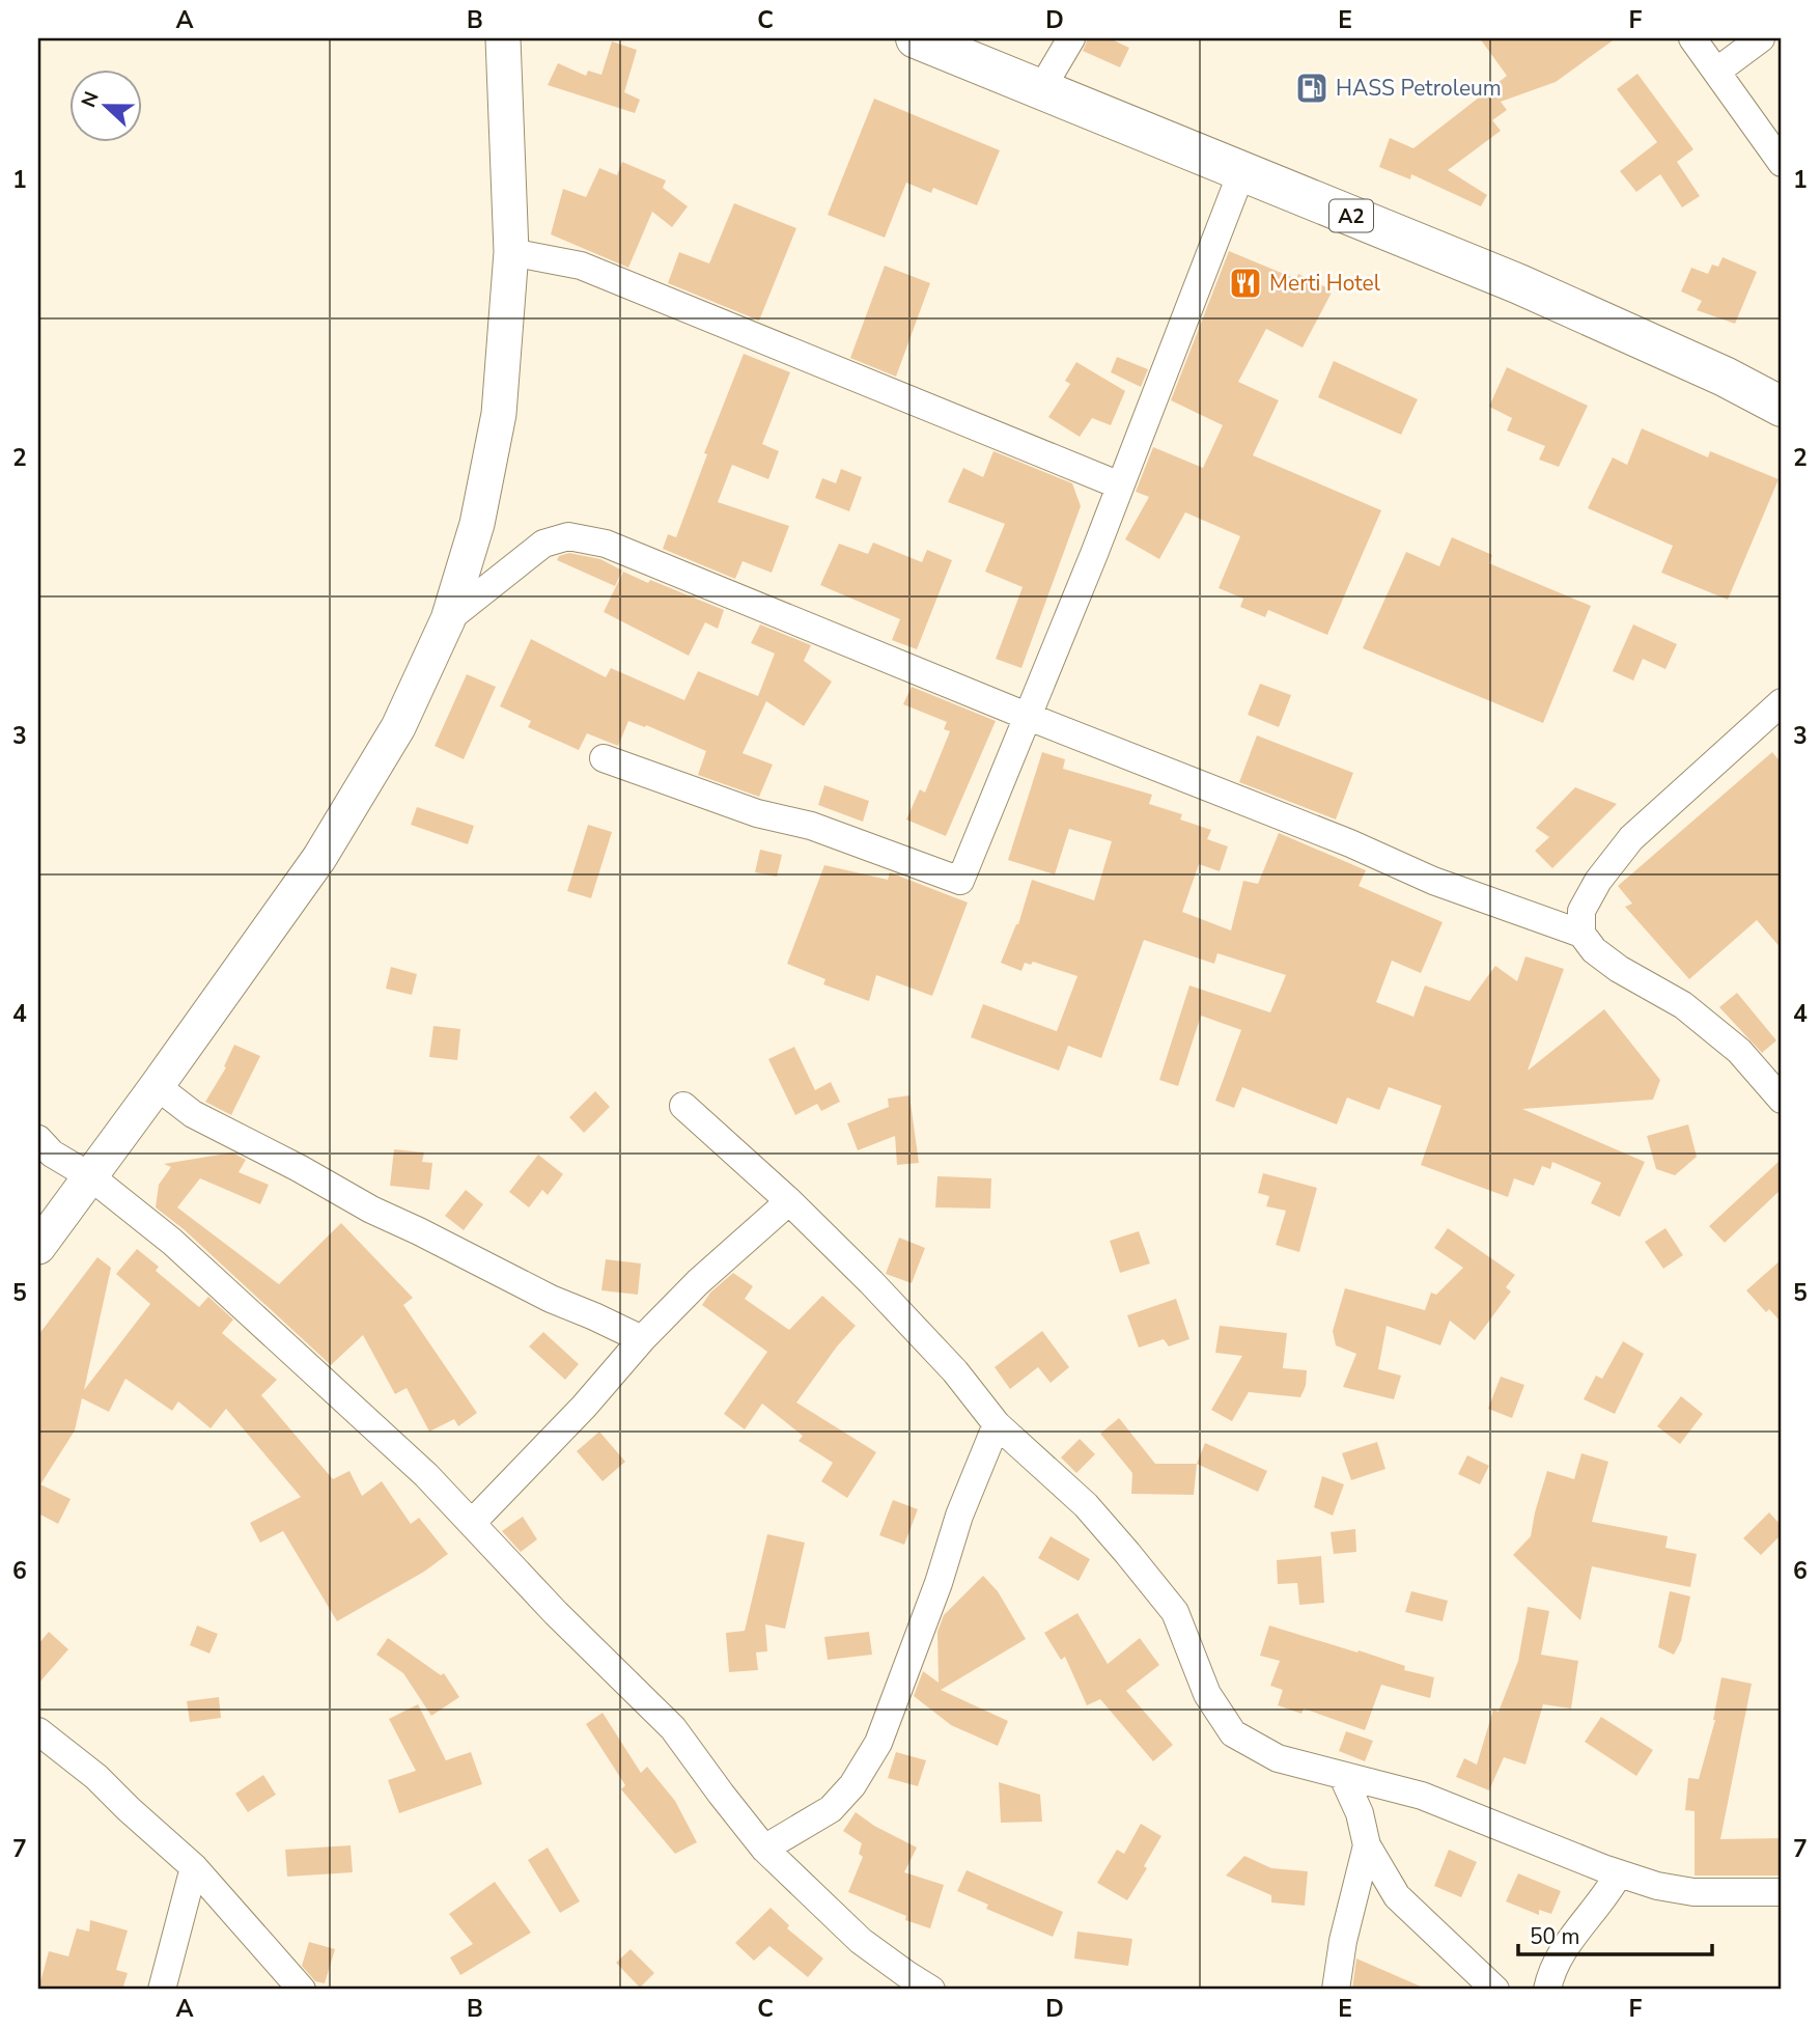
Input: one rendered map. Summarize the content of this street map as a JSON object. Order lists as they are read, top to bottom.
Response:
{
  "streets": {
    "highway": ["A2"]
  },
  "places": {
    "fuel station": ["HASS Petroleum"],
    "restaurant": ["Merti Hotel"]
  },
  "scale_bar": "50 m",
  "north": "left",
  "grid": {
    "columns": [
      "A",
      "B",
      "C",
      "D",
      "E",
      "F"
    ],
    "rows": [
      "1",
      "2",
      "3",
      "4",
      "5",
      "6",
      "7"
    ]
  }
}
